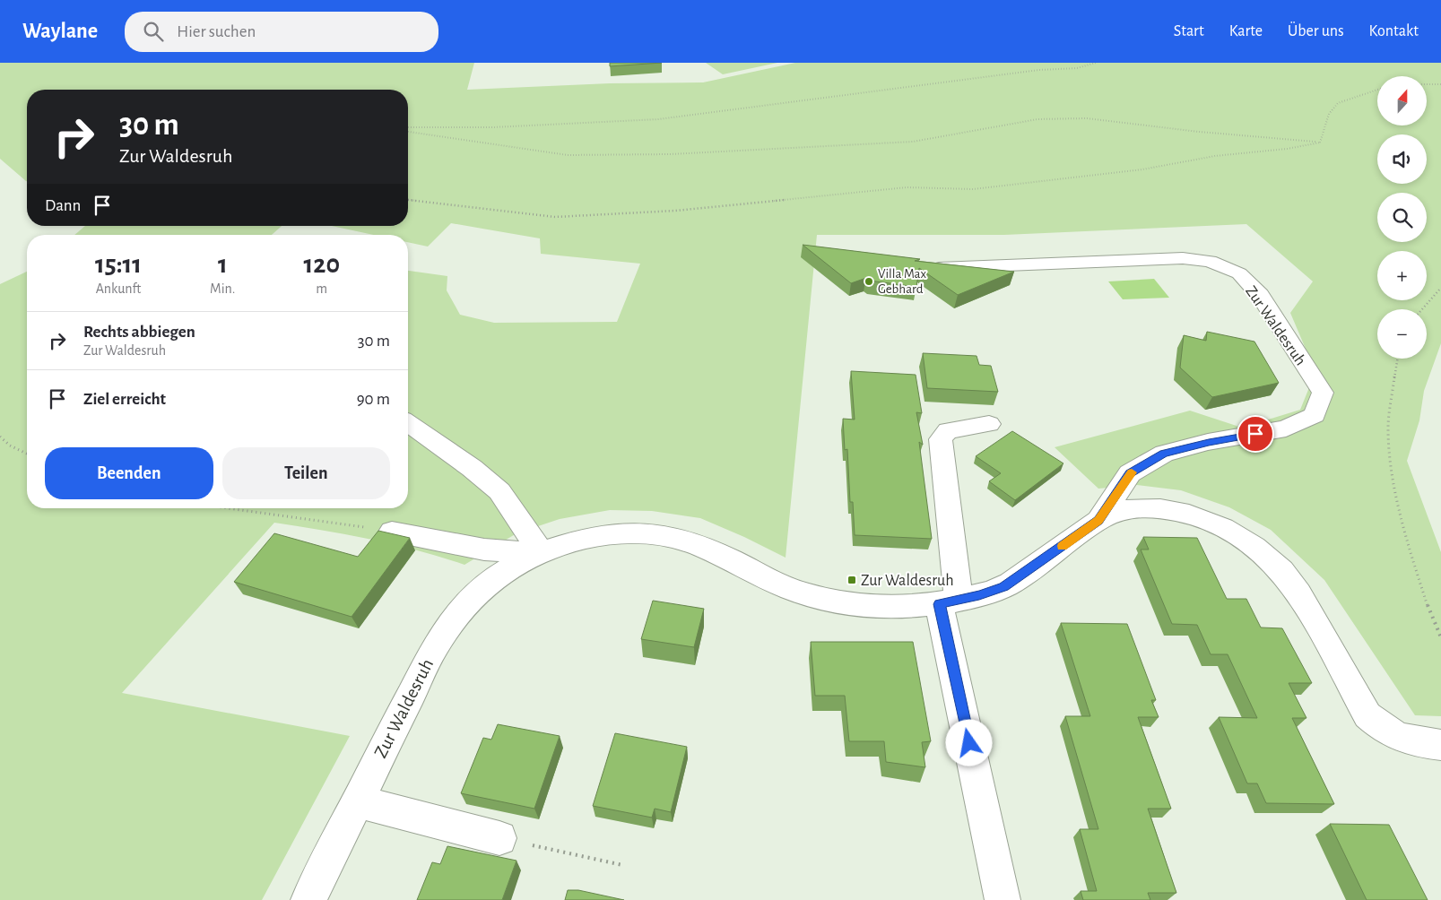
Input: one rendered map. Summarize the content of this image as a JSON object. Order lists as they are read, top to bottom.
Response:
{
  "streets": {
    "street": ["Zur Waldesruh"]
  },
  "places": {
    "other": ["Villa Max Gebhard"],
    "transit": ["Zur Waldesruh"]
  },
  "north": "top",
  "page": {
    "header": "Waylane",
    "search": "Hier suchen",
    "nav": [
      "Start",
      "Karte",
      "Über uns",
      "Kontakt"
    ],
    "map_buttons": ["+", "−"],
    "turn": ["30 m", "Zur Waldesruh"],
    "then": "Dann",
    "eta": [
      "15:11",
      "Ankunft",
      "1",
      "Min.",
      "120",
      "m"
    ],
    "list": [
      {
        "name": "Rechts abbiegen",
        "note": "Zur Waldesruh",
        "value": "30 m"
      },
      {
        "name": "Ziel erreicht",
        "value": "90 m"
      }
    ],
    "buttons": ["Beenden", "Teilen"]
  }
}
